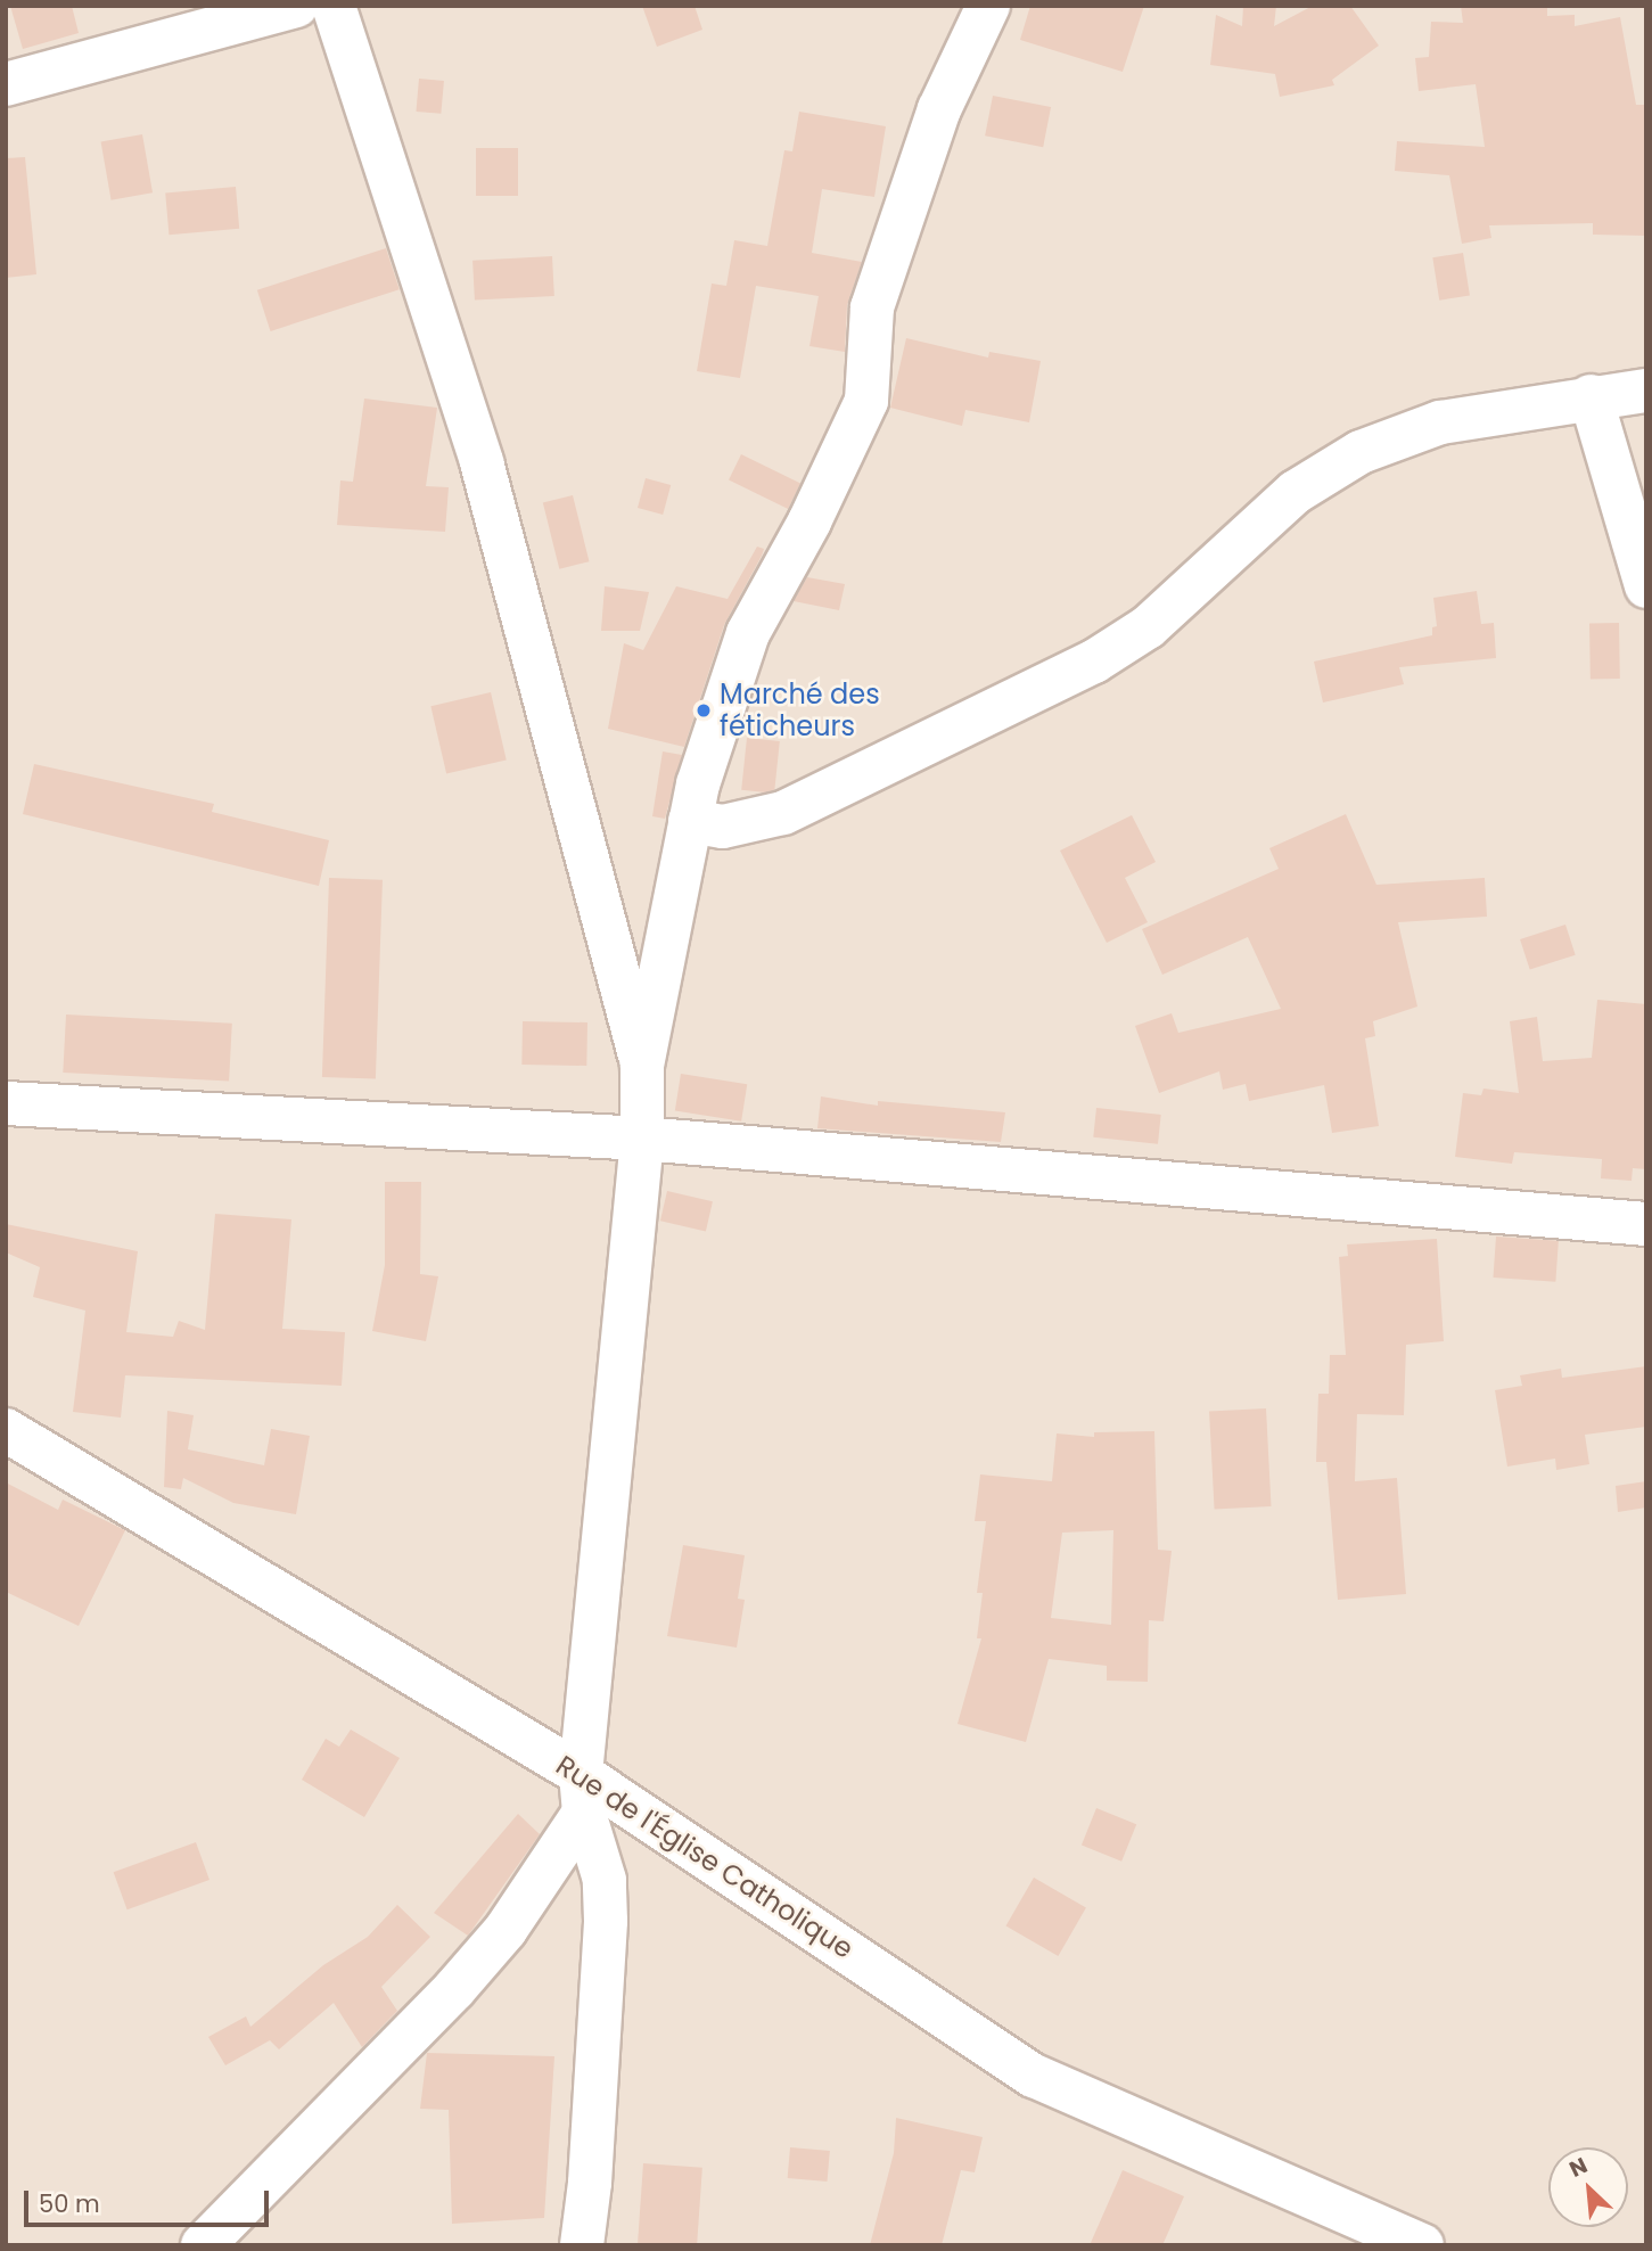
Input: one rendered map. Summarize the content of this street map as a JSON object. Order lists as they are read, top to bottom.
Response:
{
  "streets": {
    "street": ["Rue de l'Église Catholique"]
  },
  "places": ["Marché des féticheurs"],
  "scale_bar": "50 m",
  "north": "top left"
}
